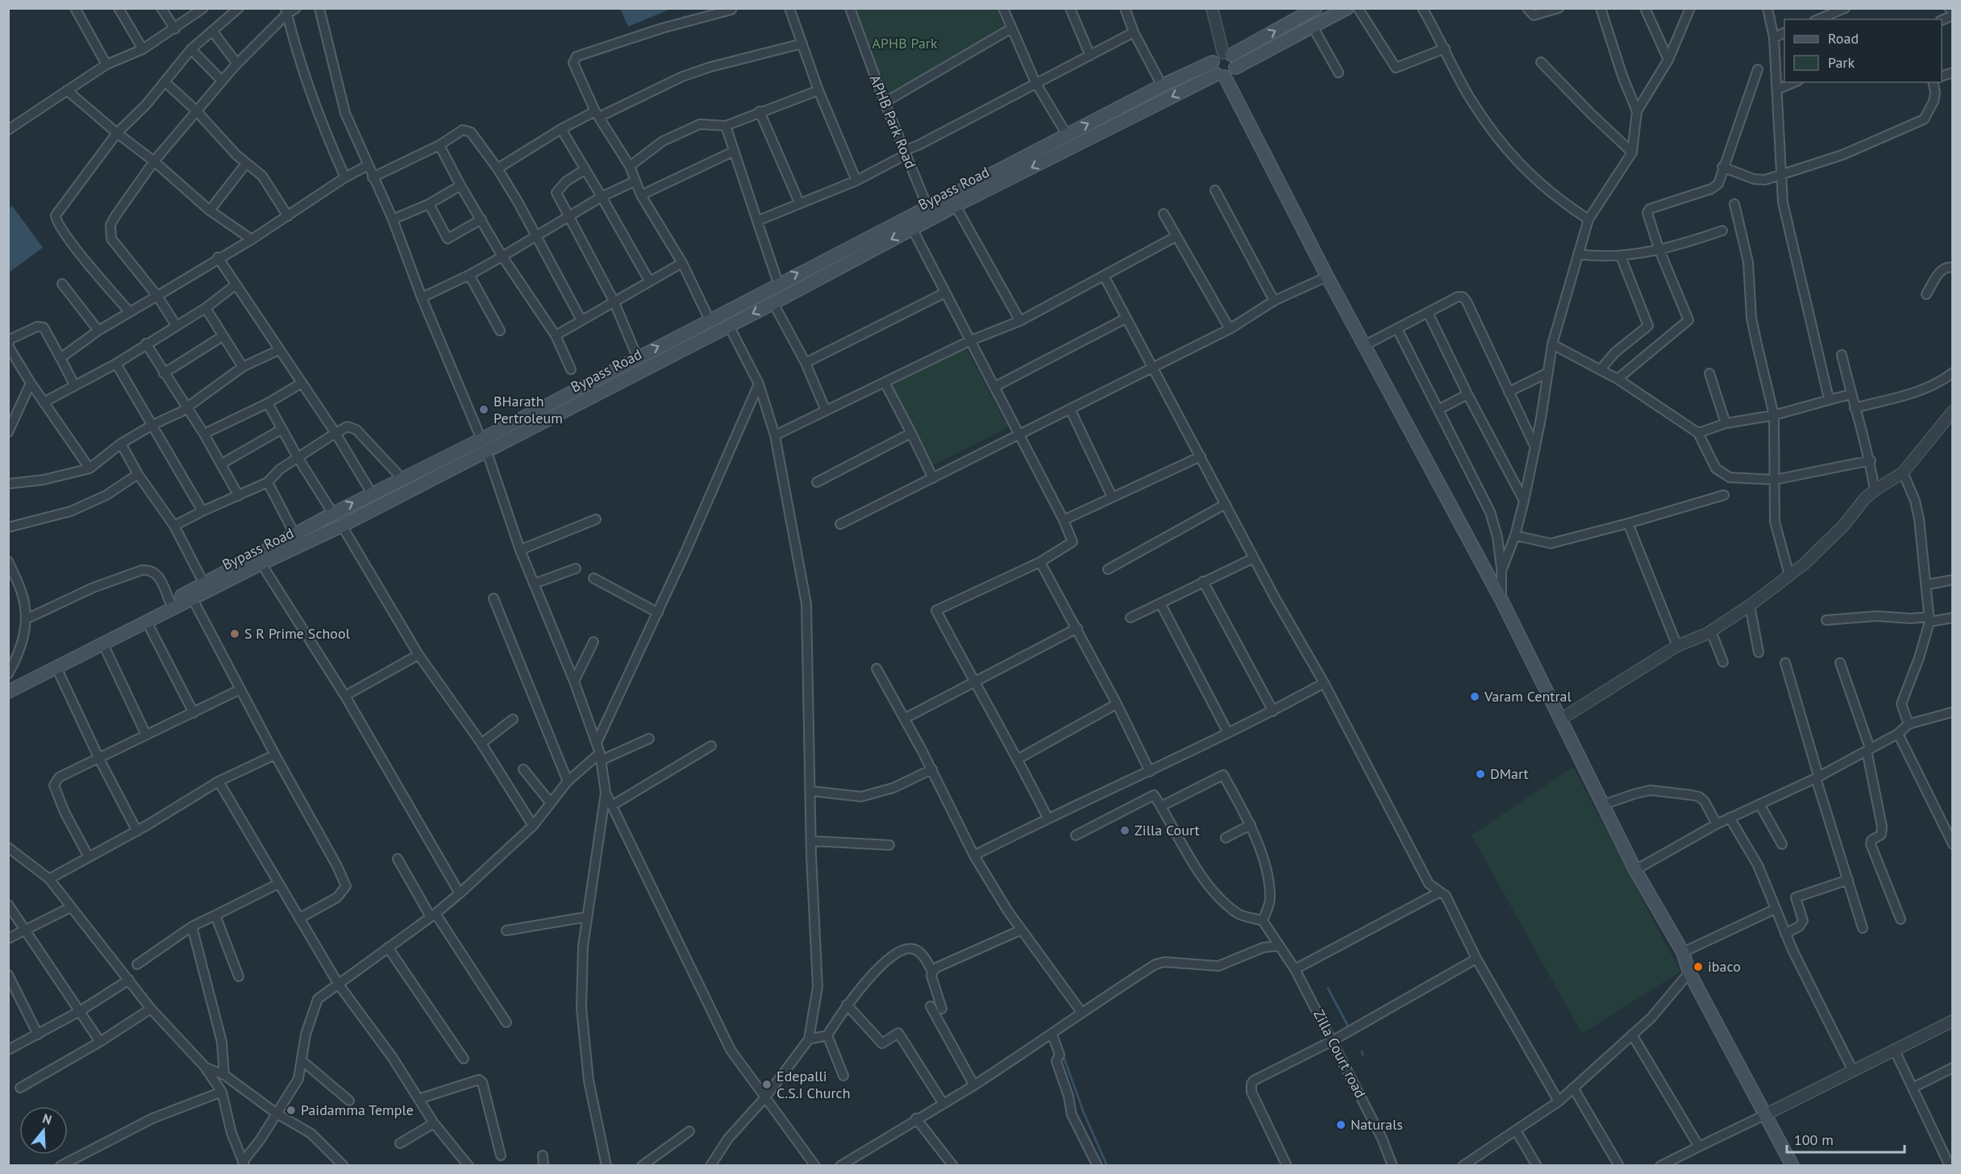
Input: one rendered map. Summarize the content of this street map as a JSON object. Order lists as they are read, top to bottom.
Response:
{
  "streets": {
    "main road": ["Bypass Road"],
    "street": ["APHB Park Road", "Zilla Court road"]
  },
  "crossings": [
    ["APHB Park Road", "Bypass Road"]
  ],
  "parks": ["APHB Park"],
  "places": [
    "BHarath Pertroleum",
    "S R Prime School",
    "Varam Central",
    "DMart",
    "Zilla Court",
    "ibaco",
    "Edepalli C.S.I Church",
    "Paidamma Temple",
    "Naturals"
  ],
  "legend": ["Road", "Park"],
  "scale_bar": "100 m",
  "north": "top"
}
